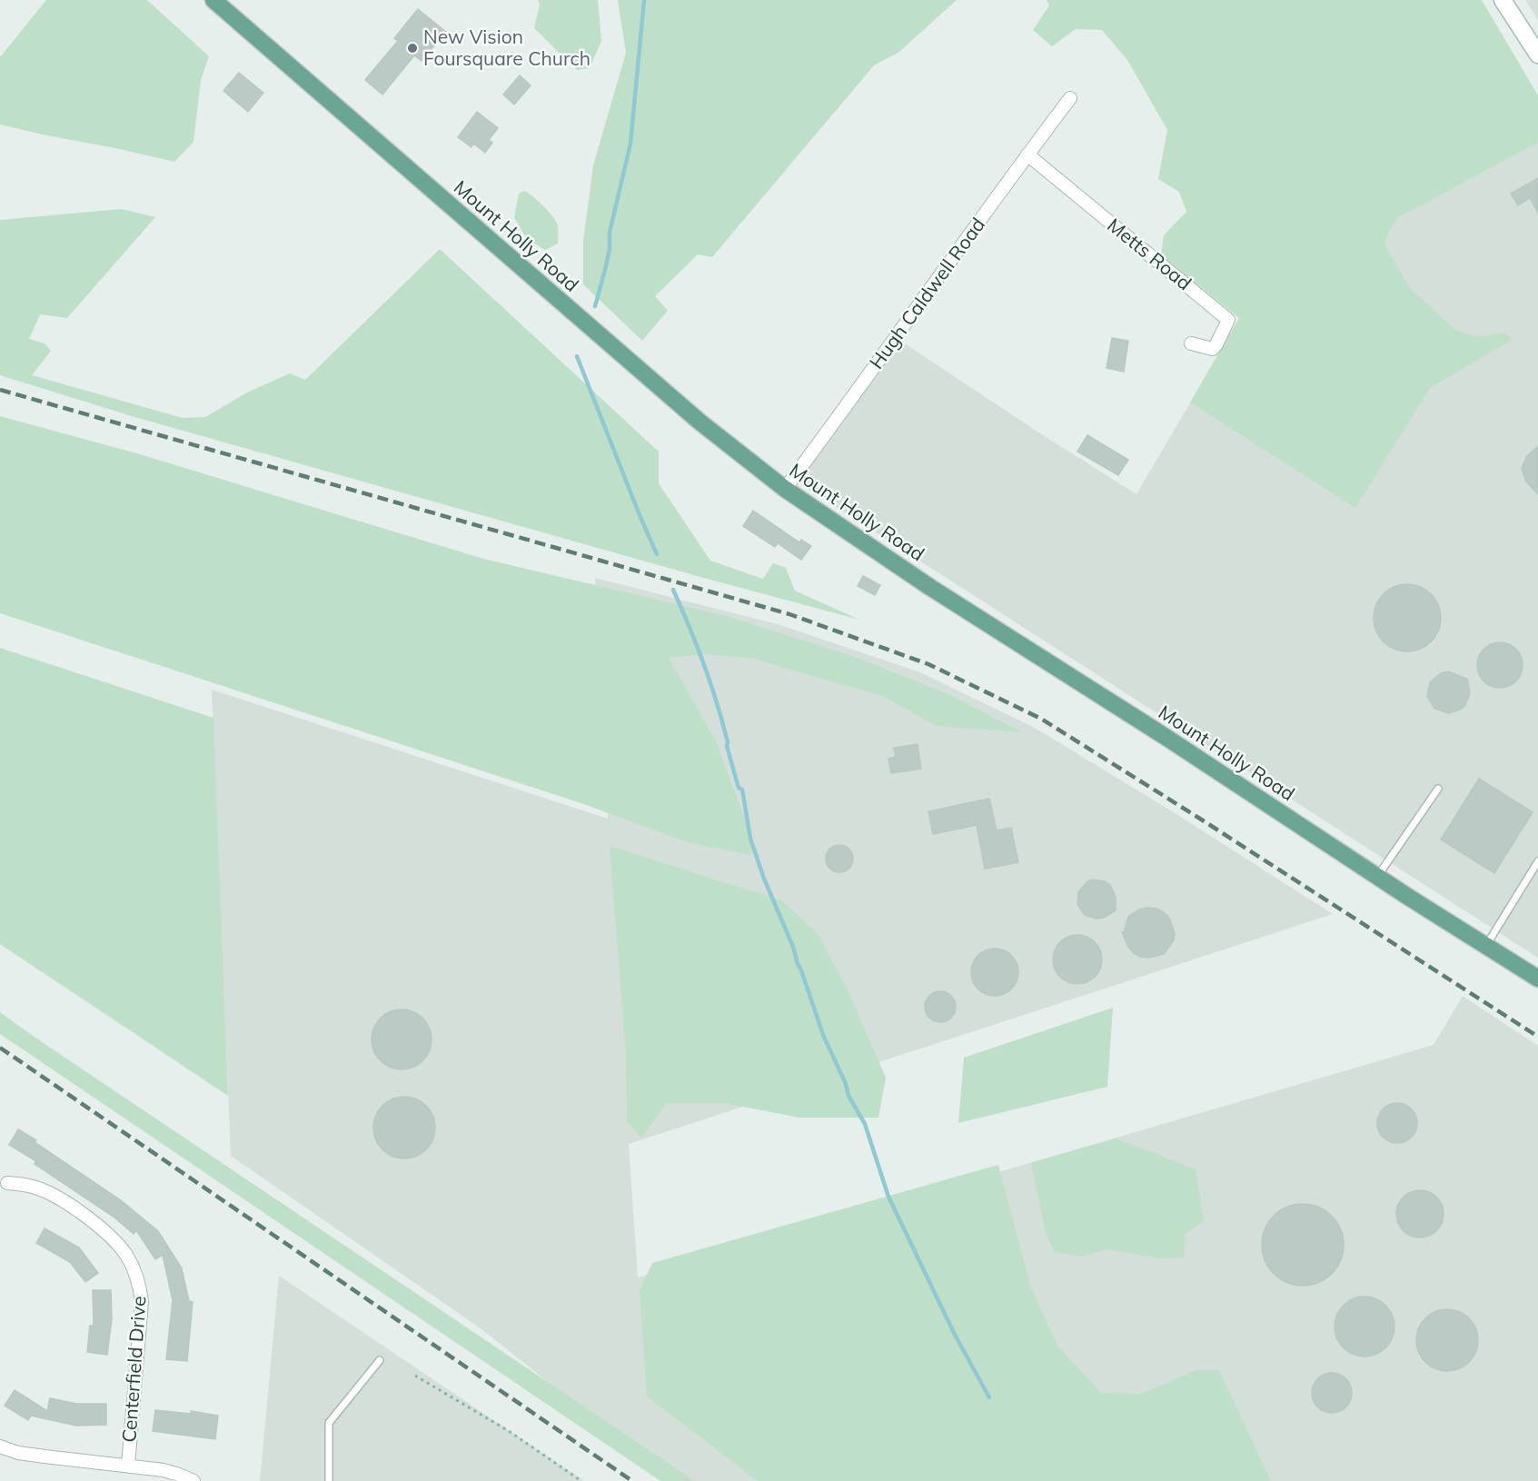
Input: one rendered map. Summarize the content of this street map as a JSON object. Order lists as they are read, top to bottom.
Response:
{
  "streets": {
    "main road": ["Mount Holly Road"],
    "street": ["Metts Road", "Hugh Caldwell Road", "Centerfield Drive"]
  },
  "crossings": [
    ["Mount Holly Road", "Hugh Caldwell Road"],
    ["Metts Road", "Hugh Caldwell Road"]
  ],
  "places": ["New Vision Foursquare Church"]
}
